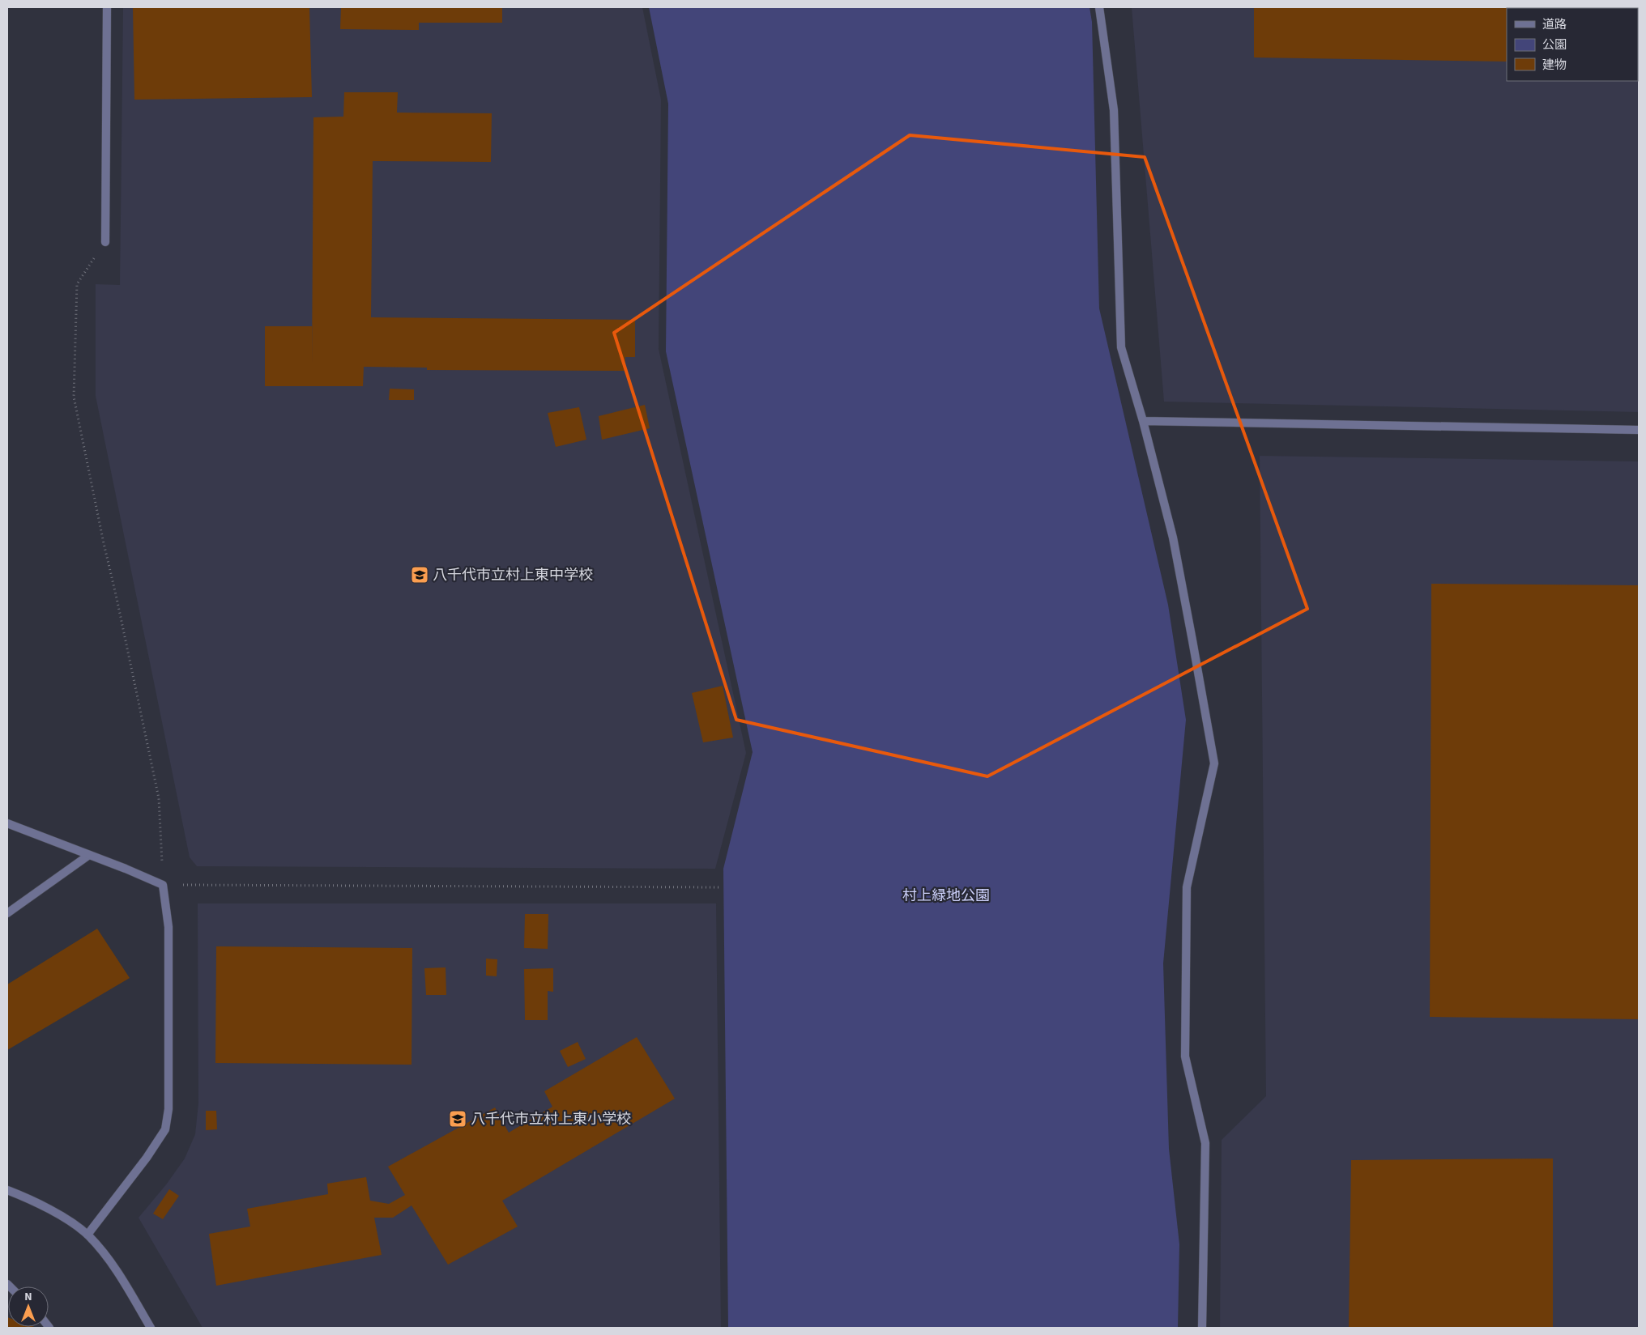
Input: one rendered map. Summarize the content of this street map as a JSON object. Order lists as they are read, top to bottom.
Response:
{
  "parks": ["村上緑地公園"],
  "places": {
    "school or university": ["八千代市立村上東中学校", "八千代市立村上東小学校"]
  },
  "legend": ["道路", "公園", "建物"],
  "north": "top"
}
